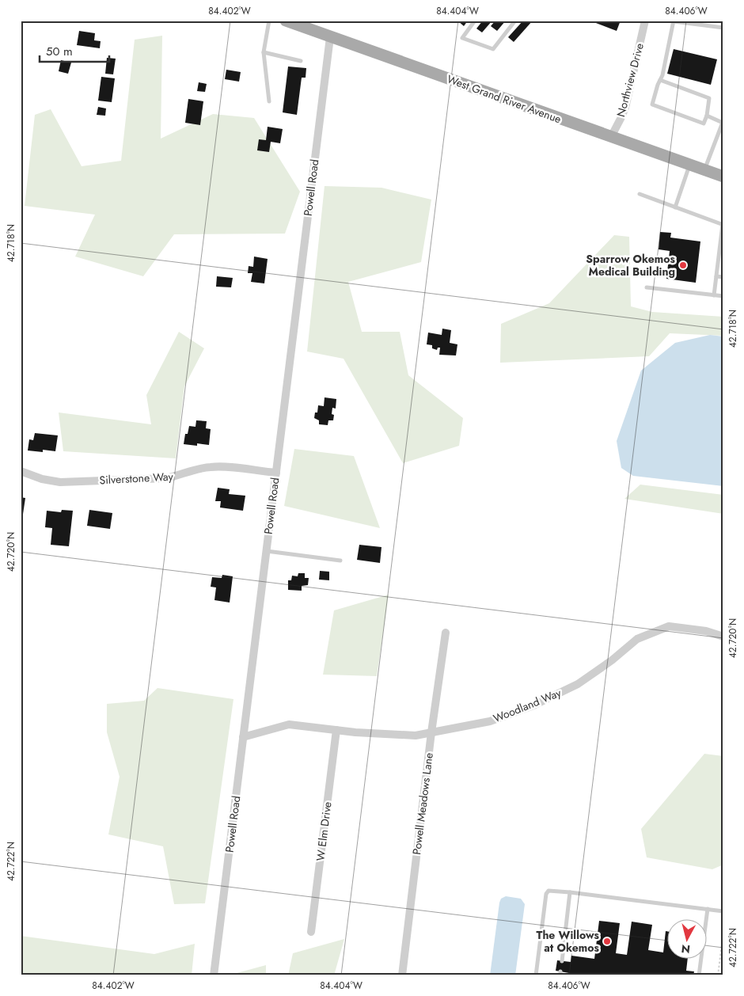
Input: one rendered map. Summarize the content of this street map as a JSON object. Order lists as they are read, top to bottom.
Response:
{
  "streets": {
    "main road": ["West Grand River Avenue"],
    "street": [
      "Northview Drive",
      "Powell Road",
      "Silverstone Way",
      "Woodland Way",
      "Powell Meadows Lane",
      "W Elm Drive"
    ]
  },
  "crossings": [
    ["Northview Drive", "West Grand River Avenue"],
    ["West Grand River Avenue", "Powell Road"],
    ["Powell Road", "Silverstone Way"],
    ["Powell Road", "Woodland Way"],
    ["Woodland Way", "Powell Meadows Lane"],
    ["Woodland Way", "W Elm Drive"]
  ],
  "places": ["Sparrow Okemos Medical Building", "The Willows at Okemos"],
  "scale_bar": "50 m",
  "north": "bottom",
  "coordinates": [
    "84.402°W",
    "84.404°W",
    "84.406°W",
    "42.718°N",
    "42.720°N",
    "42.722°N"
  ]
}
